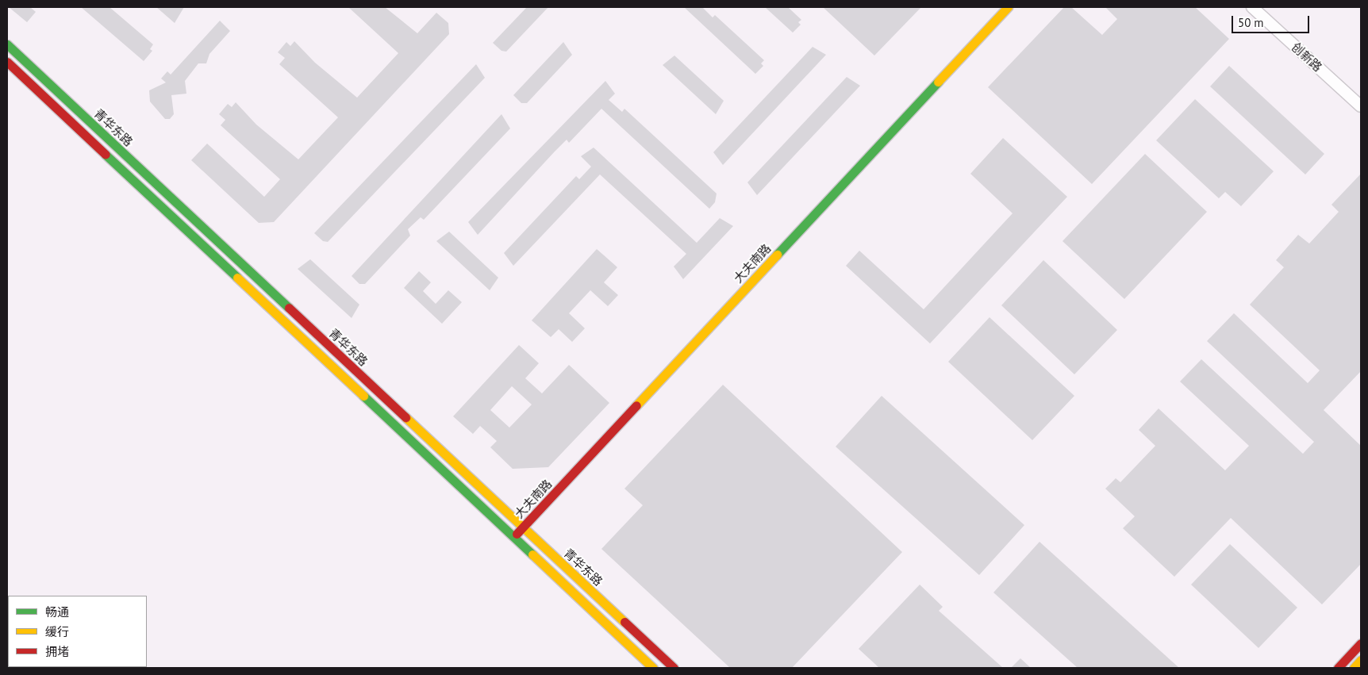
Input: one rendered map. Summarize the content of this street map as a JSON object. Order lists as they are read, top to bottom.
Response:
{
  "streets": {
    "main road": ["青华东路", "大夫南路"],
    "street": ["创新路"]
  },
  "crossings": [
    ["青华东路", "大夫南路"]
  ],
  "legend": ["畅通", "缓行", "拥堵"],
  "scale_bar": "50 m"
}
